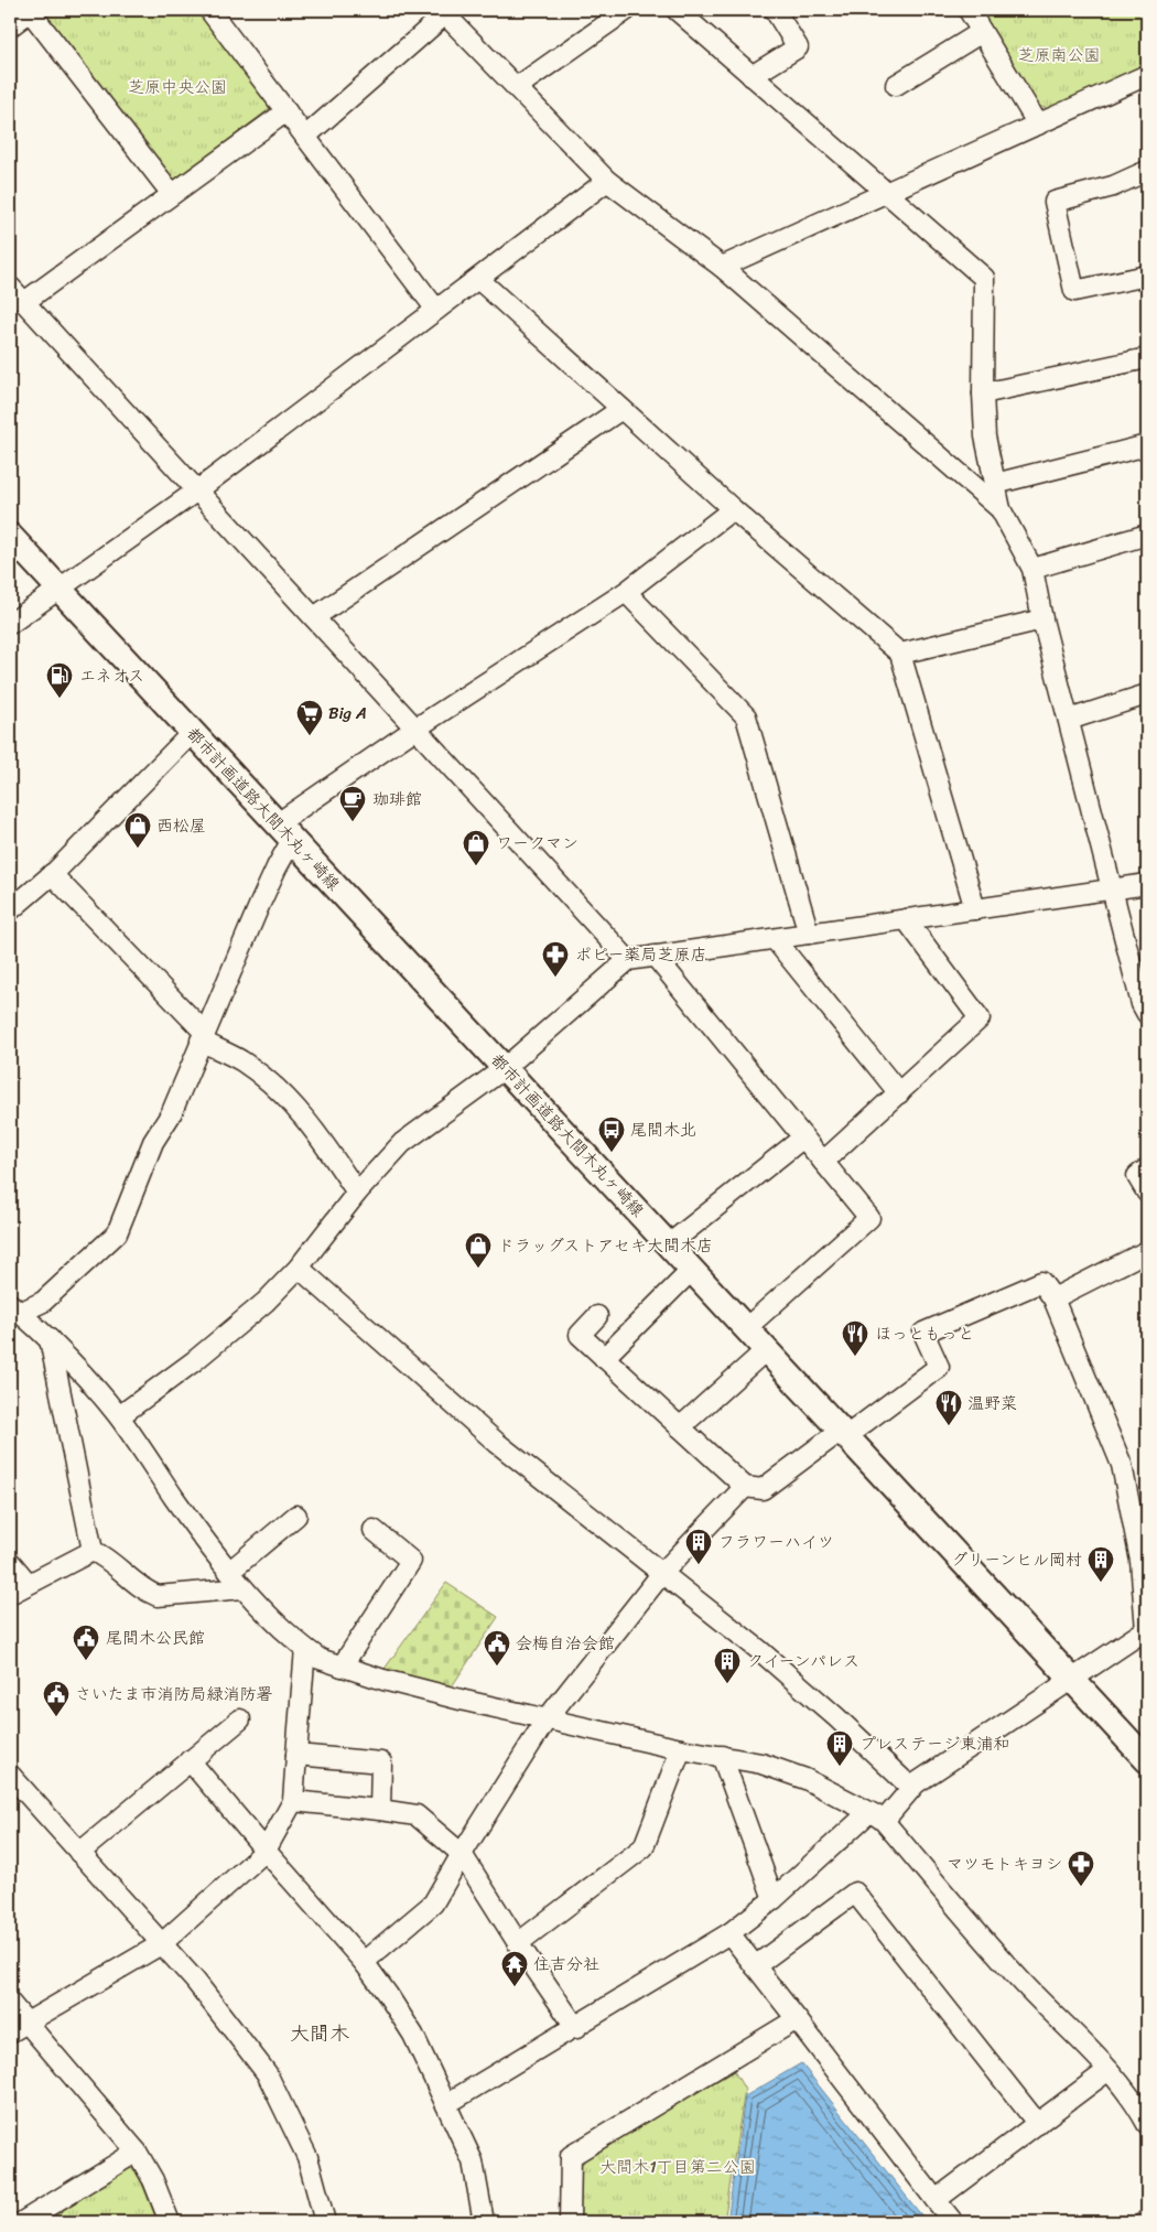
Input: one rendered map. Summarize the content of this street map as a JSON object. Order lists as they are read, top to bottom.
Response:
{
  "streets": {
    "street": ["都市計画道路大間木丸ヶ崎線"]
  },
  "districts": ["大間木"],
  "parks": ["芝原南公園", "芝原中央公園", "大間木1丁目第二公園"],
  "places": {
    "fuel station": ["エネオス"],
    "supermarket": ["Big A"],
    "cafe": ["珈琲館"],
    "shop": ["西松屋", "ワークマン", "ドラッグストアセキ大間木店"],
    "pharmacy": ["ポピー薬局芝原店", "マツモトキヨシ"],
    "bus stop": ["尾間木北"],
    "restaurant": ["ほっともっと", "温野菜"],
    "building": [
      "フラワーハイツ",
      "グリーンヒル岡村",
      "クイーンパレス",
      "プレステージ東浦和"
    ],
    "public building": ["尾間木公民館", "会梅自治会館", "さいたま市消防局緑消防署"],
    "temple": ["住吉分社"]
  }
}
